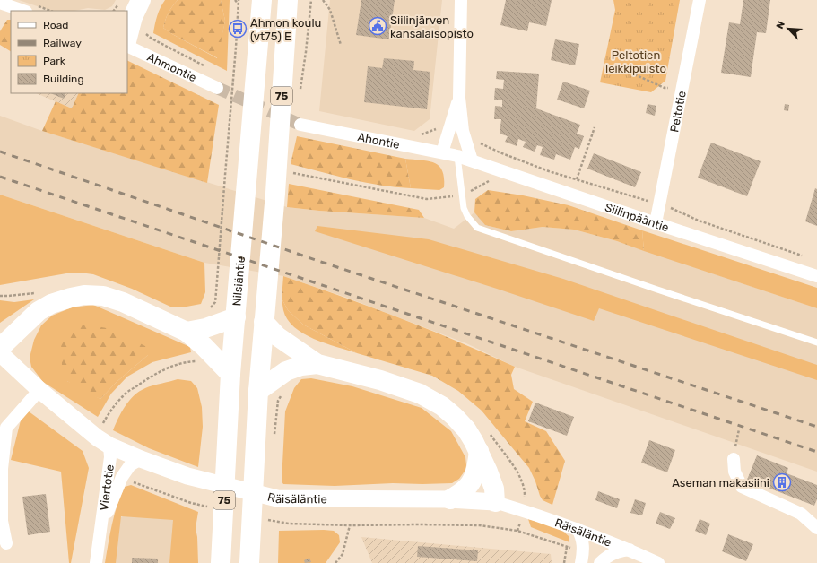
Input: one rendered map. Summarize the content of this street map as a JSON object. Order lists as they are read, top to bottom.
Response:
{
  "streets": {
    "main road": ["75", "Nilsiäntie"],
    "street": [
      "Ahmontie",
      "Peltotie",
      "Ahontie",
      "Siilinpääntie",
      "Viertotie",
      "Räisäläntie"
    ]
  },
  "crossings": [
    ["Peltotie", "Siilinpääntie"],
    ["Ahontie", "Siilinpääntie"],
    ["Viertotie", "Räisäläntie"]
  ],
  "parks": ["Peltotien leikkipuisto"],
  "places": {
    "public building": ["Siilinjärven kansalaisopisto"],
    "bus stop": ["Ahmon koulu (vt75) E"],
    "building": ["Aseman makasiini"]
  },
  "legend": [
    "Road",
    "Railway",
    "Park",
    "Building"
  ],
  "north": "top left"
}
